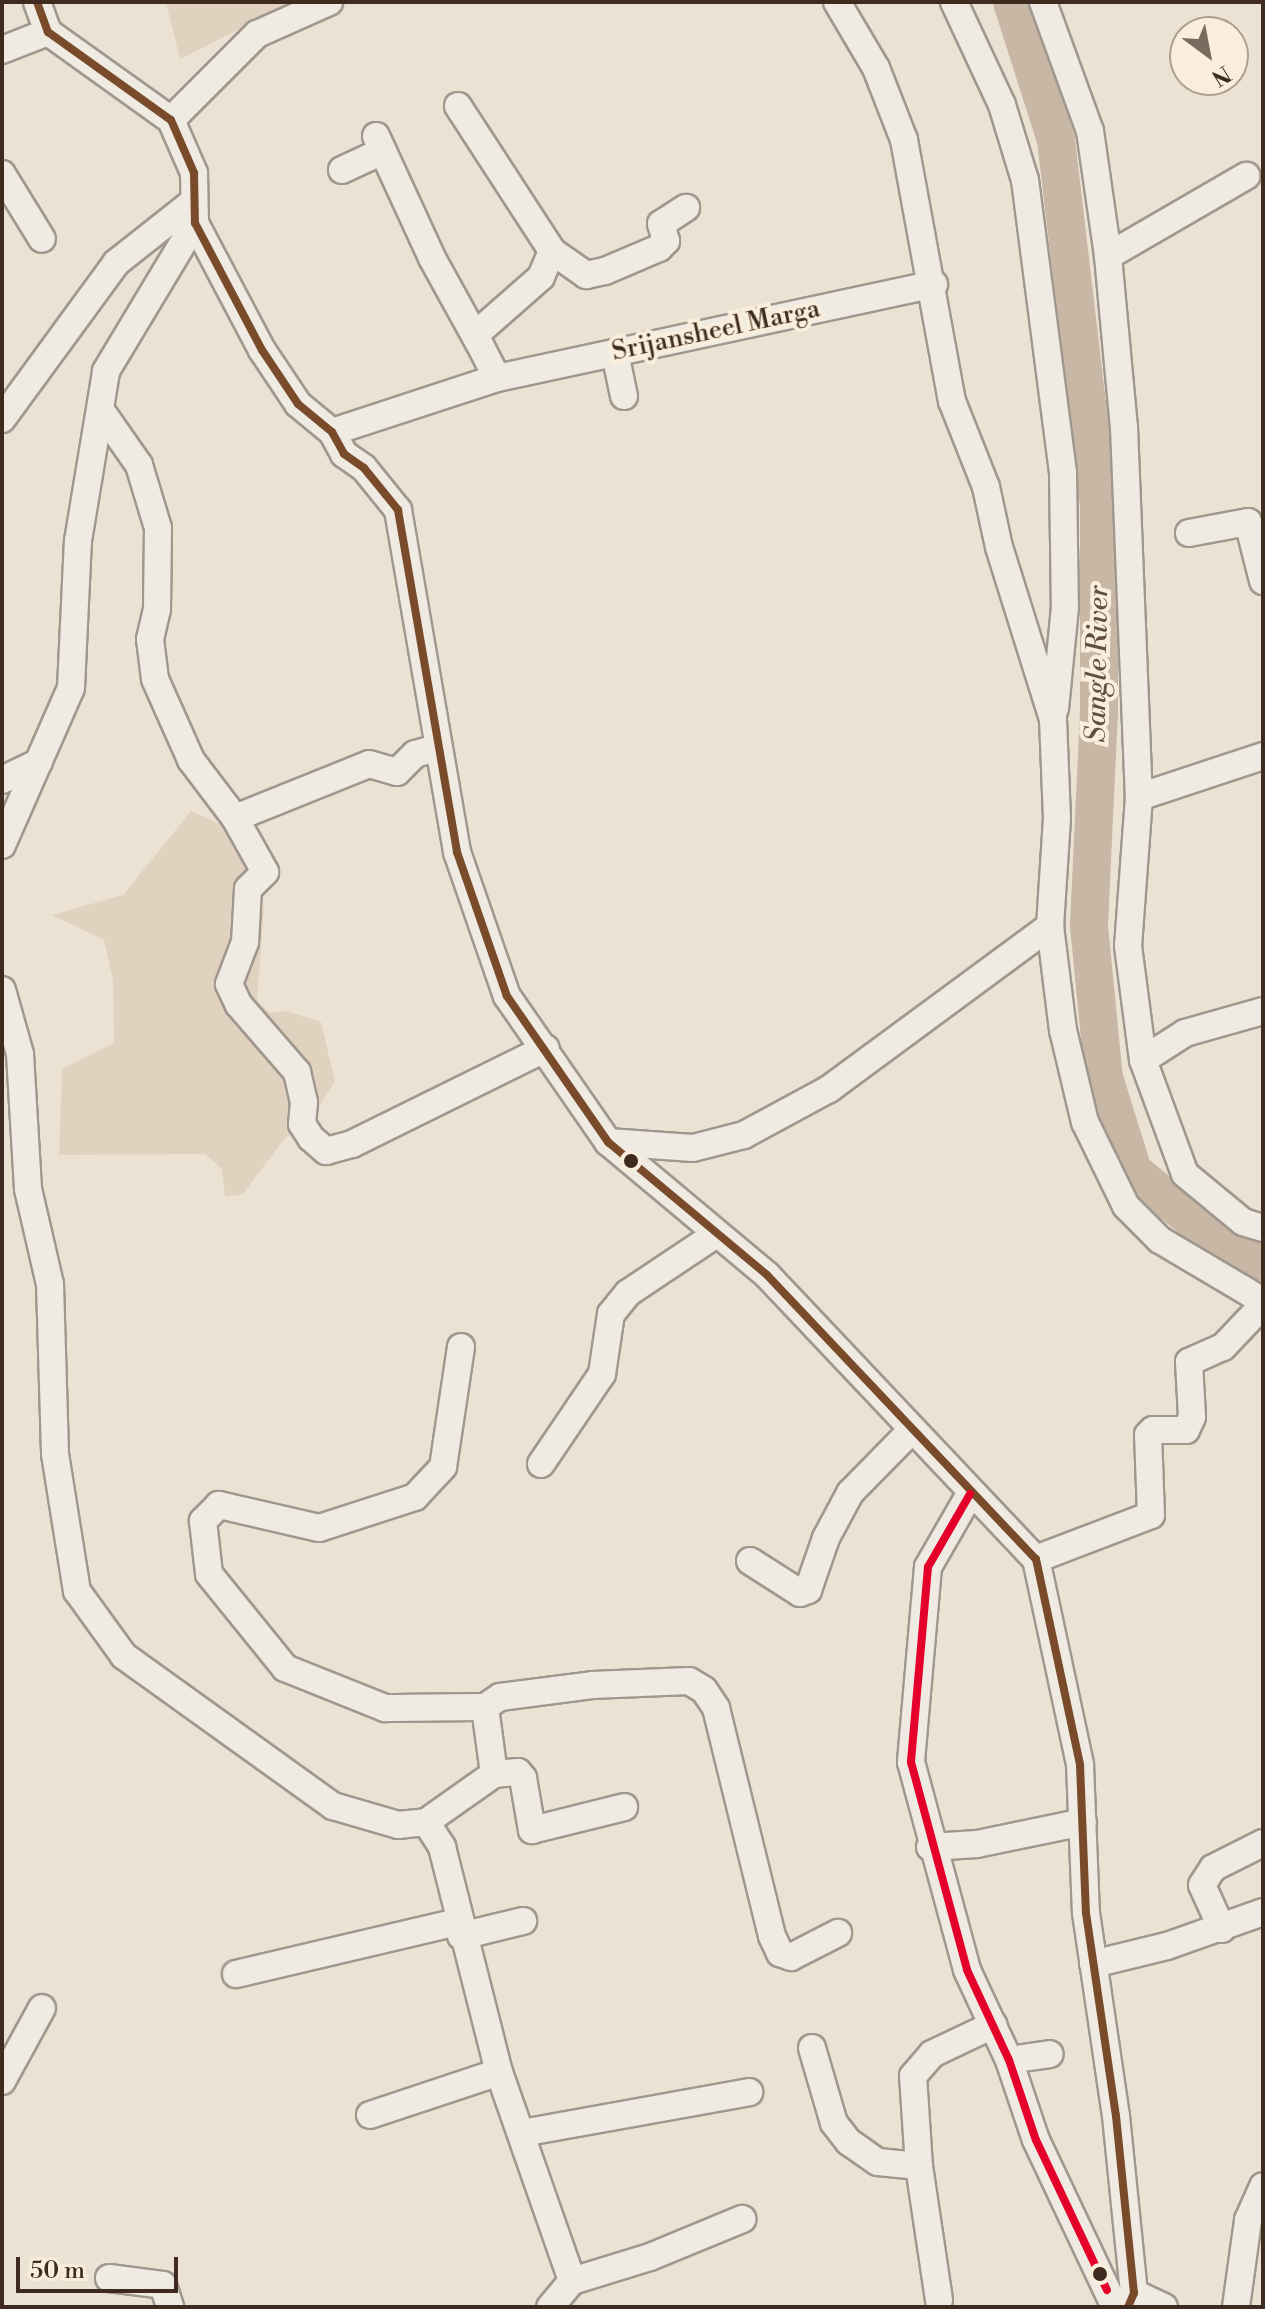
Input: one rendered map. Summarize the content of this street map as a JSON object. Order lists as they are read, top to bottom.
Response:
{
  "streets": {
    "street": ["Srijansheel Marga"]
  },
  "water": ["Sangle River"],
  "scale_bar": "50 m",
  "north": "bottom right"
}
